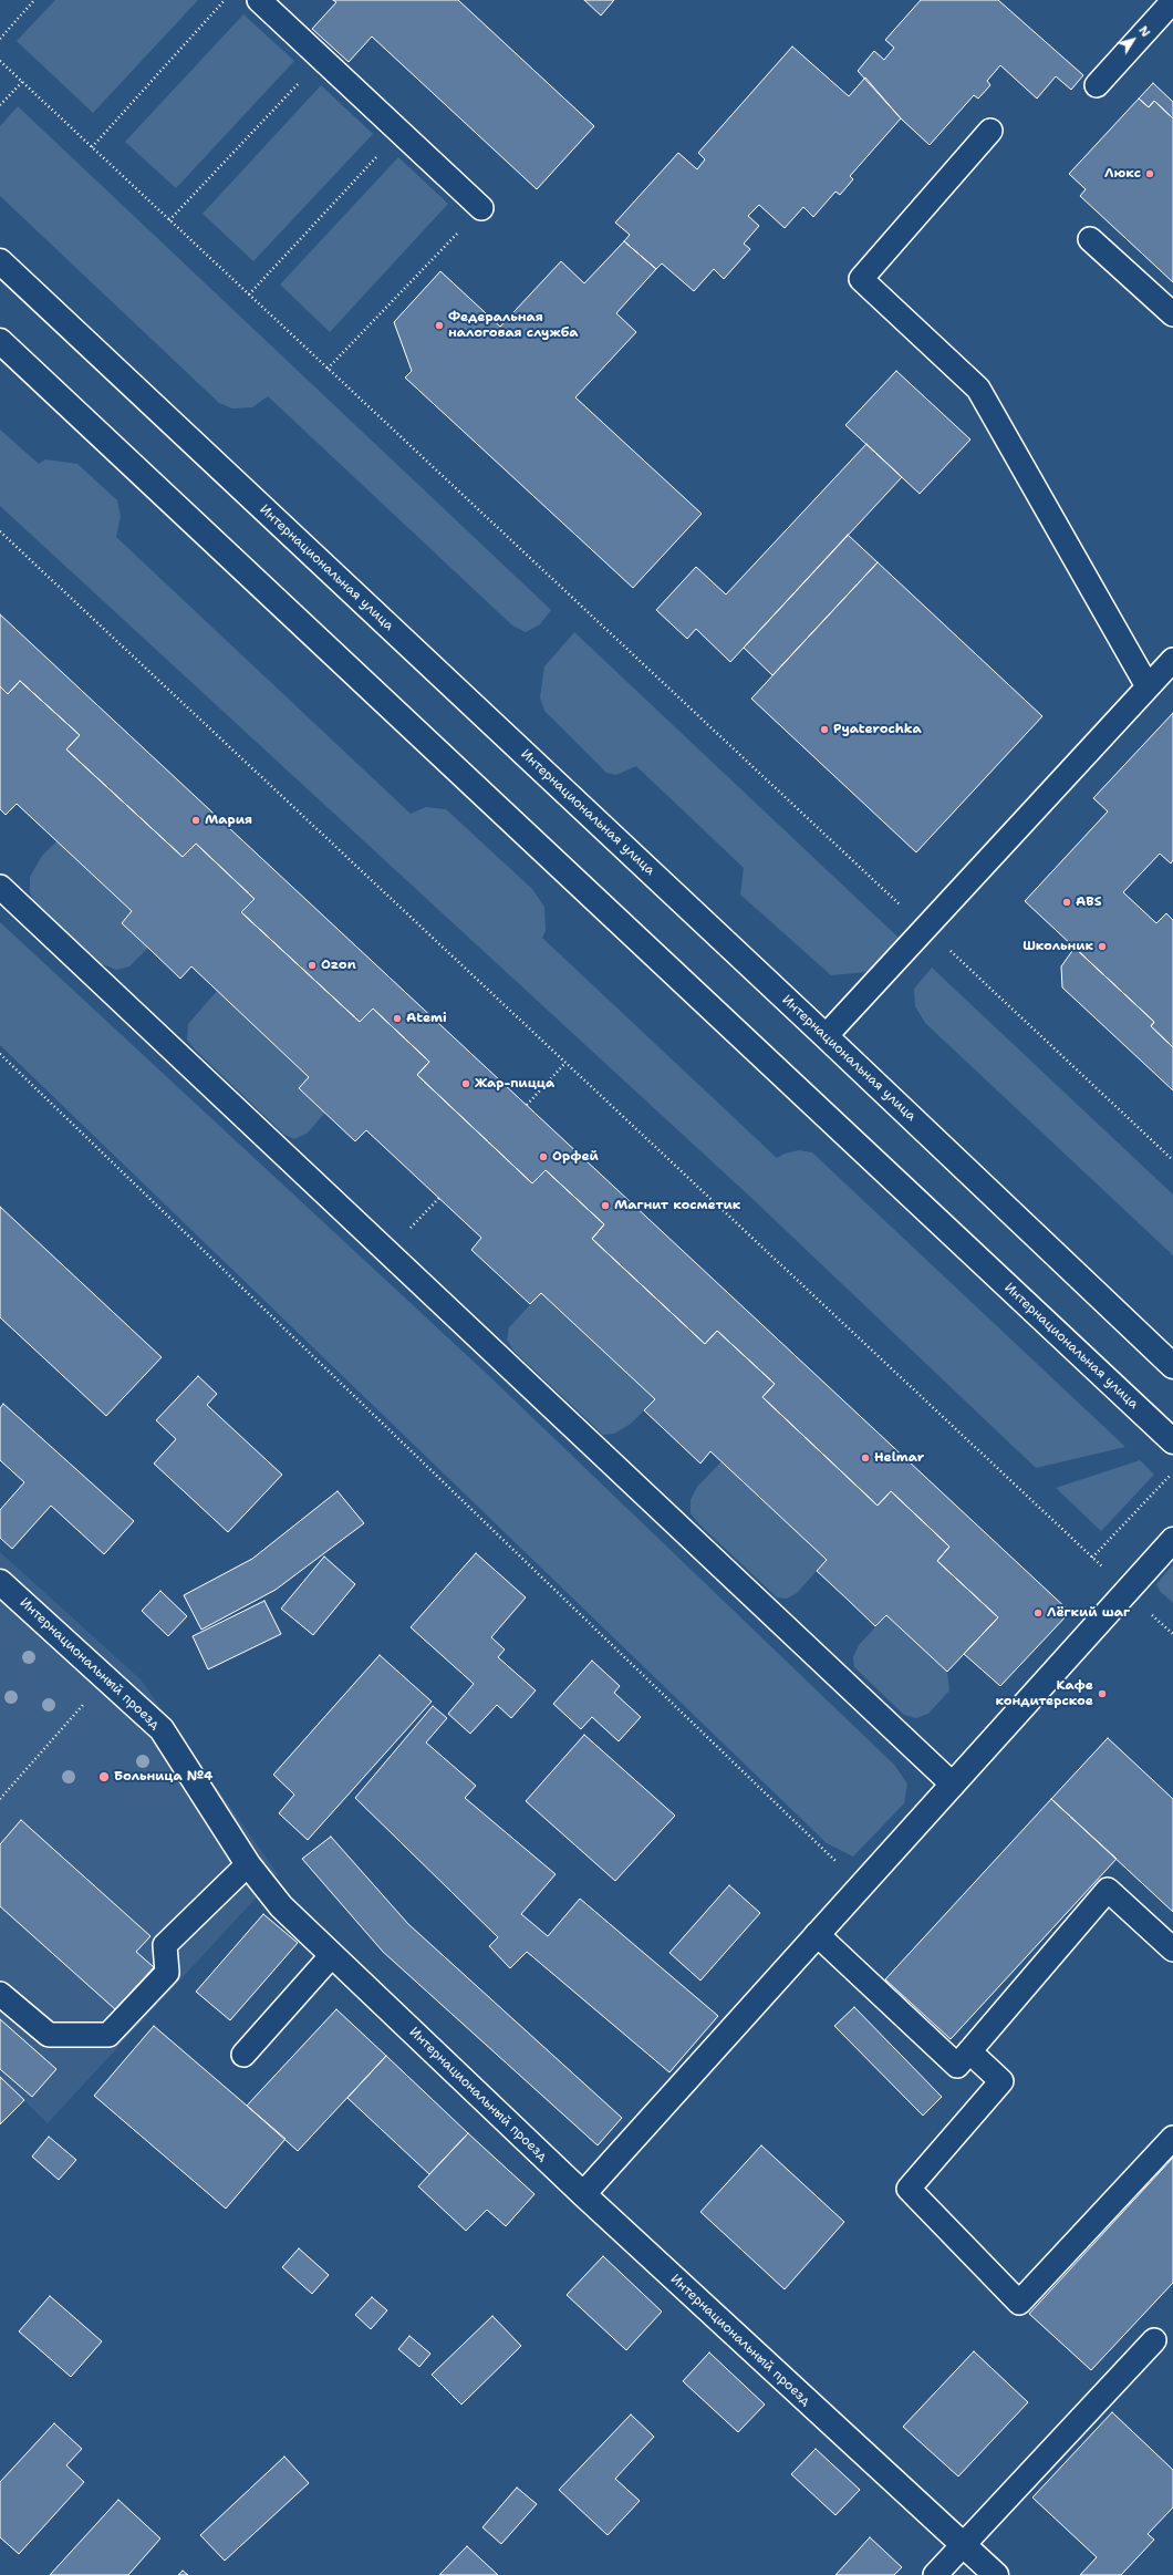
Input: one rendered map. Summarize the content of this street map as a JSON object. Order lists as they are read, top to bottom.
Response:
{
  "streets": {
    "main road": ["Интернациональная улица", "Интернациональный проезд"]
  },
  "places": [
    "Люкс",
    "Федеральная налоговая служба",
    "Pyaterochka",
    "Мария",
    "ABS",
    "Школьник",
    "Ozon",
    "Atemi",
    "Жар-пицца",
    "Орфей",
    "Магнит косметик",
    "Helmar",
    "Лёгкий шаг",
    "Кафе кондитерское",
    "Больница №4"
  ],
  "north": "top right"
}
